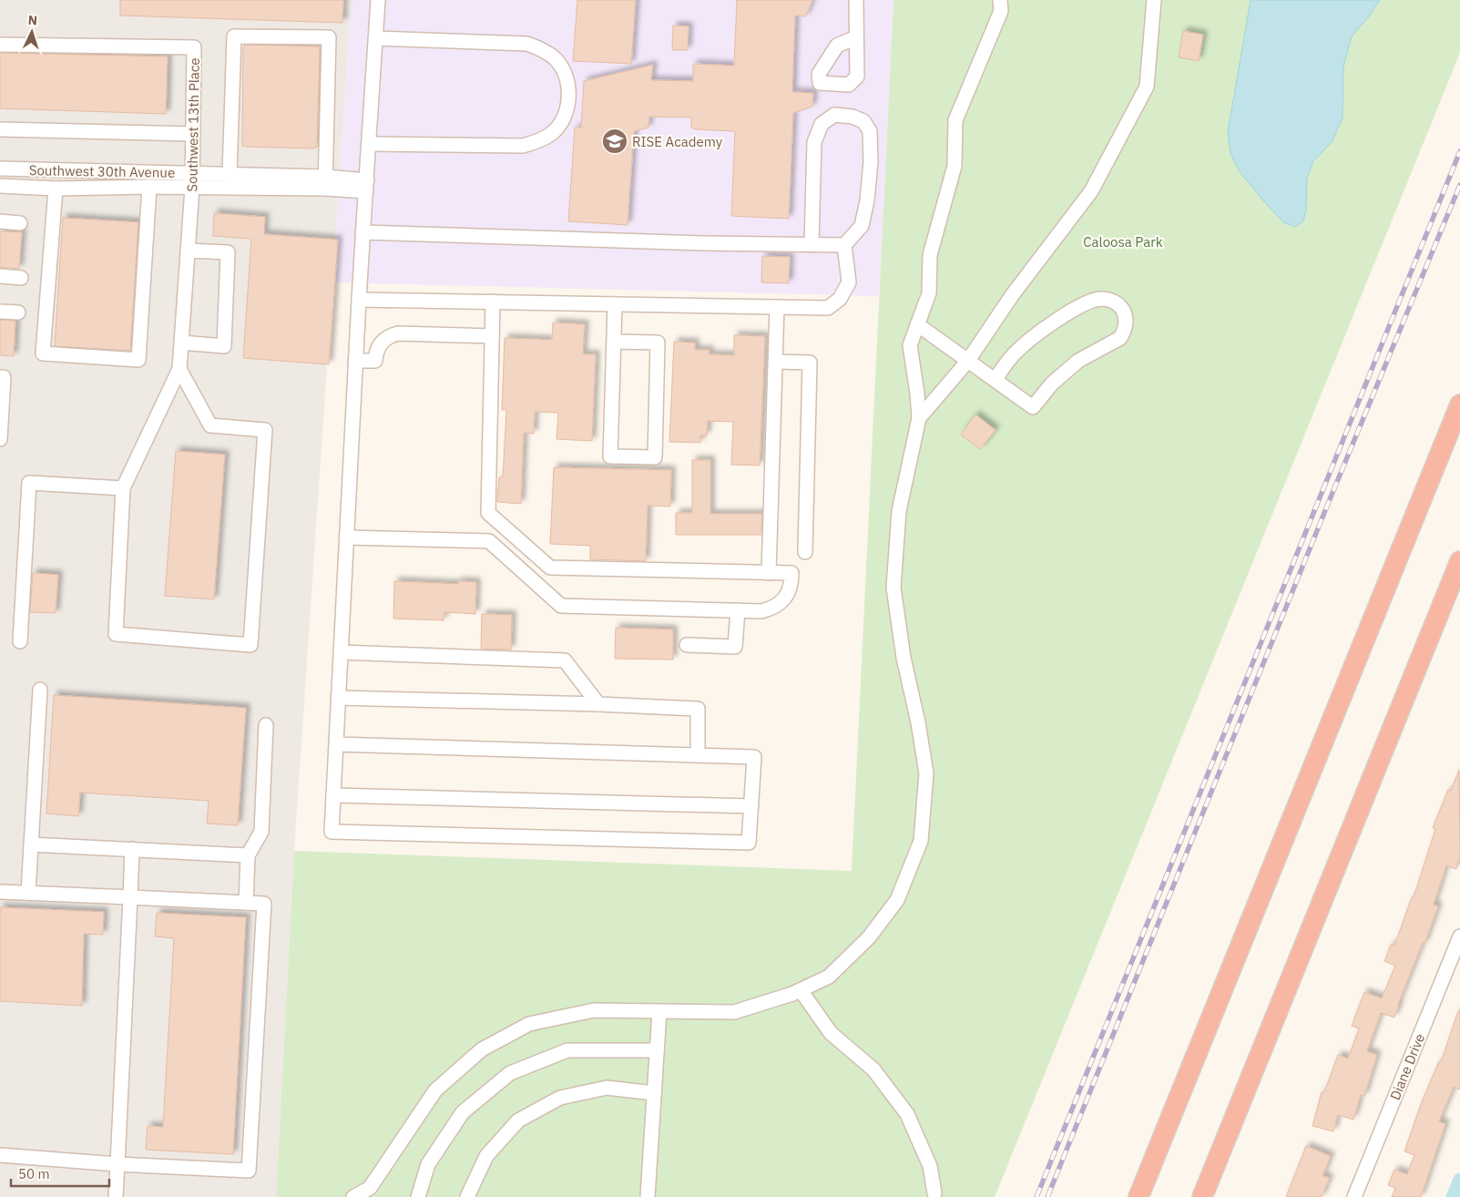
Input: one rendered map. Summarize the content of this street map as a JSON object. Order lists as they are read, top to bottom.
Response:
{
  "streets": {
    "street": ["Southwest 13th Place", "Southwest 30th Avenue", "Diane Drive"]
  },
  "crossings": [
    ["Southwest 13th Place", "Southwest 30th Avenue"]
  ],
  "parks": ["Caloosa Park"],
  "places": {
    "school or university": ["RISE Academy"]
  },
  "scale_bar": "50 m",
  "north": "top"
}
